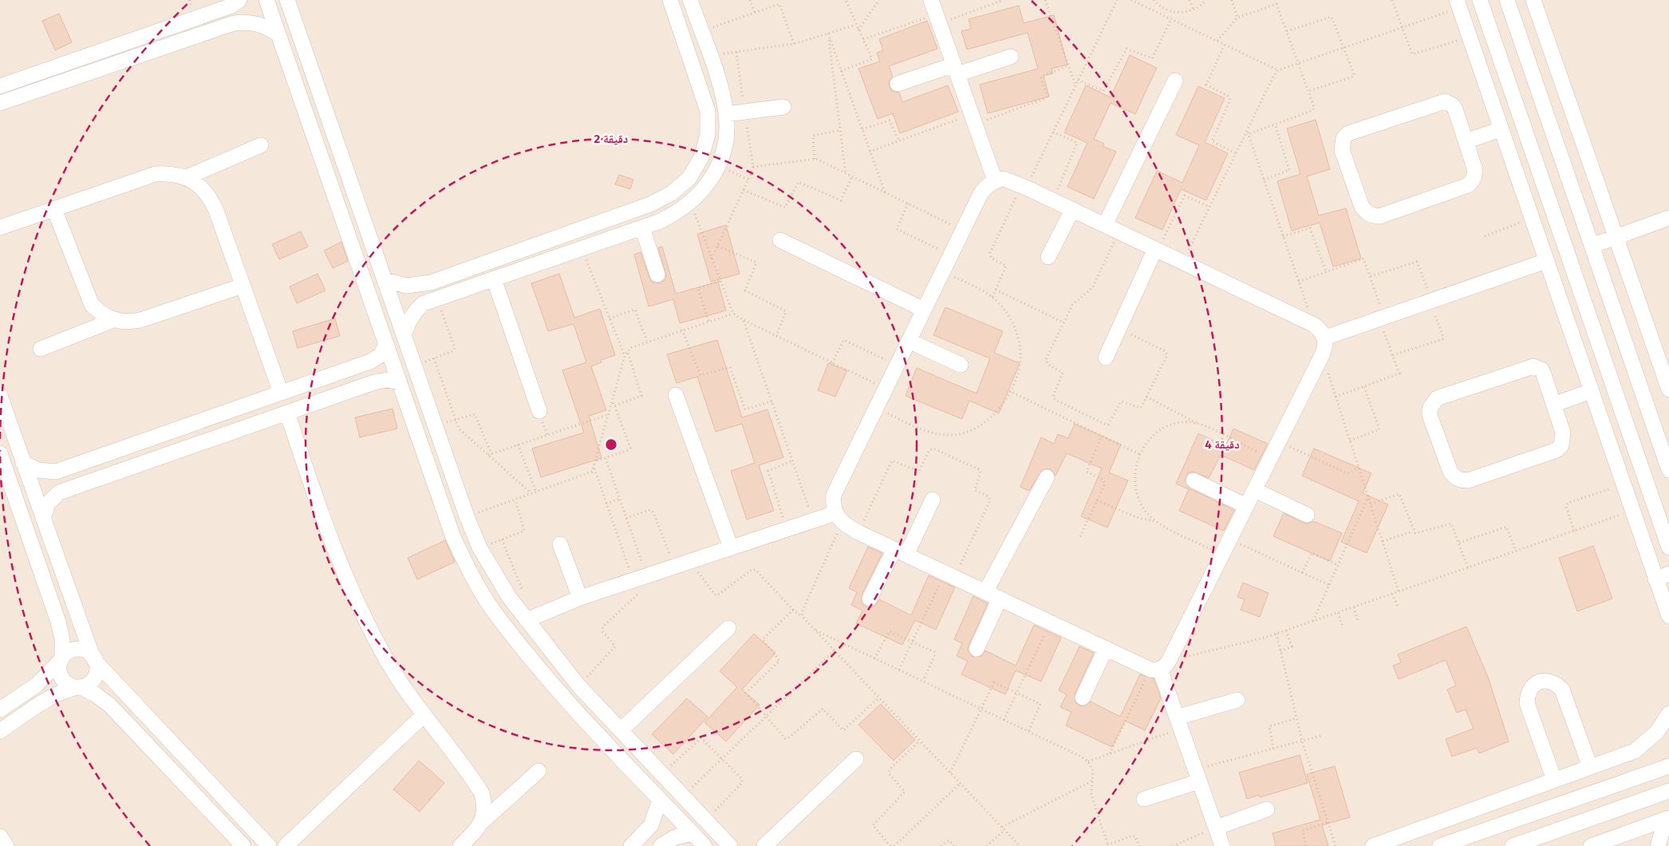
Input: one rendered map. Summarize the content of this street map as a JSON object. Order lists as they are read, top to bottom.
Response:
{
  "rings": ["2 دقيقة", "4 دقيقة"]
}
